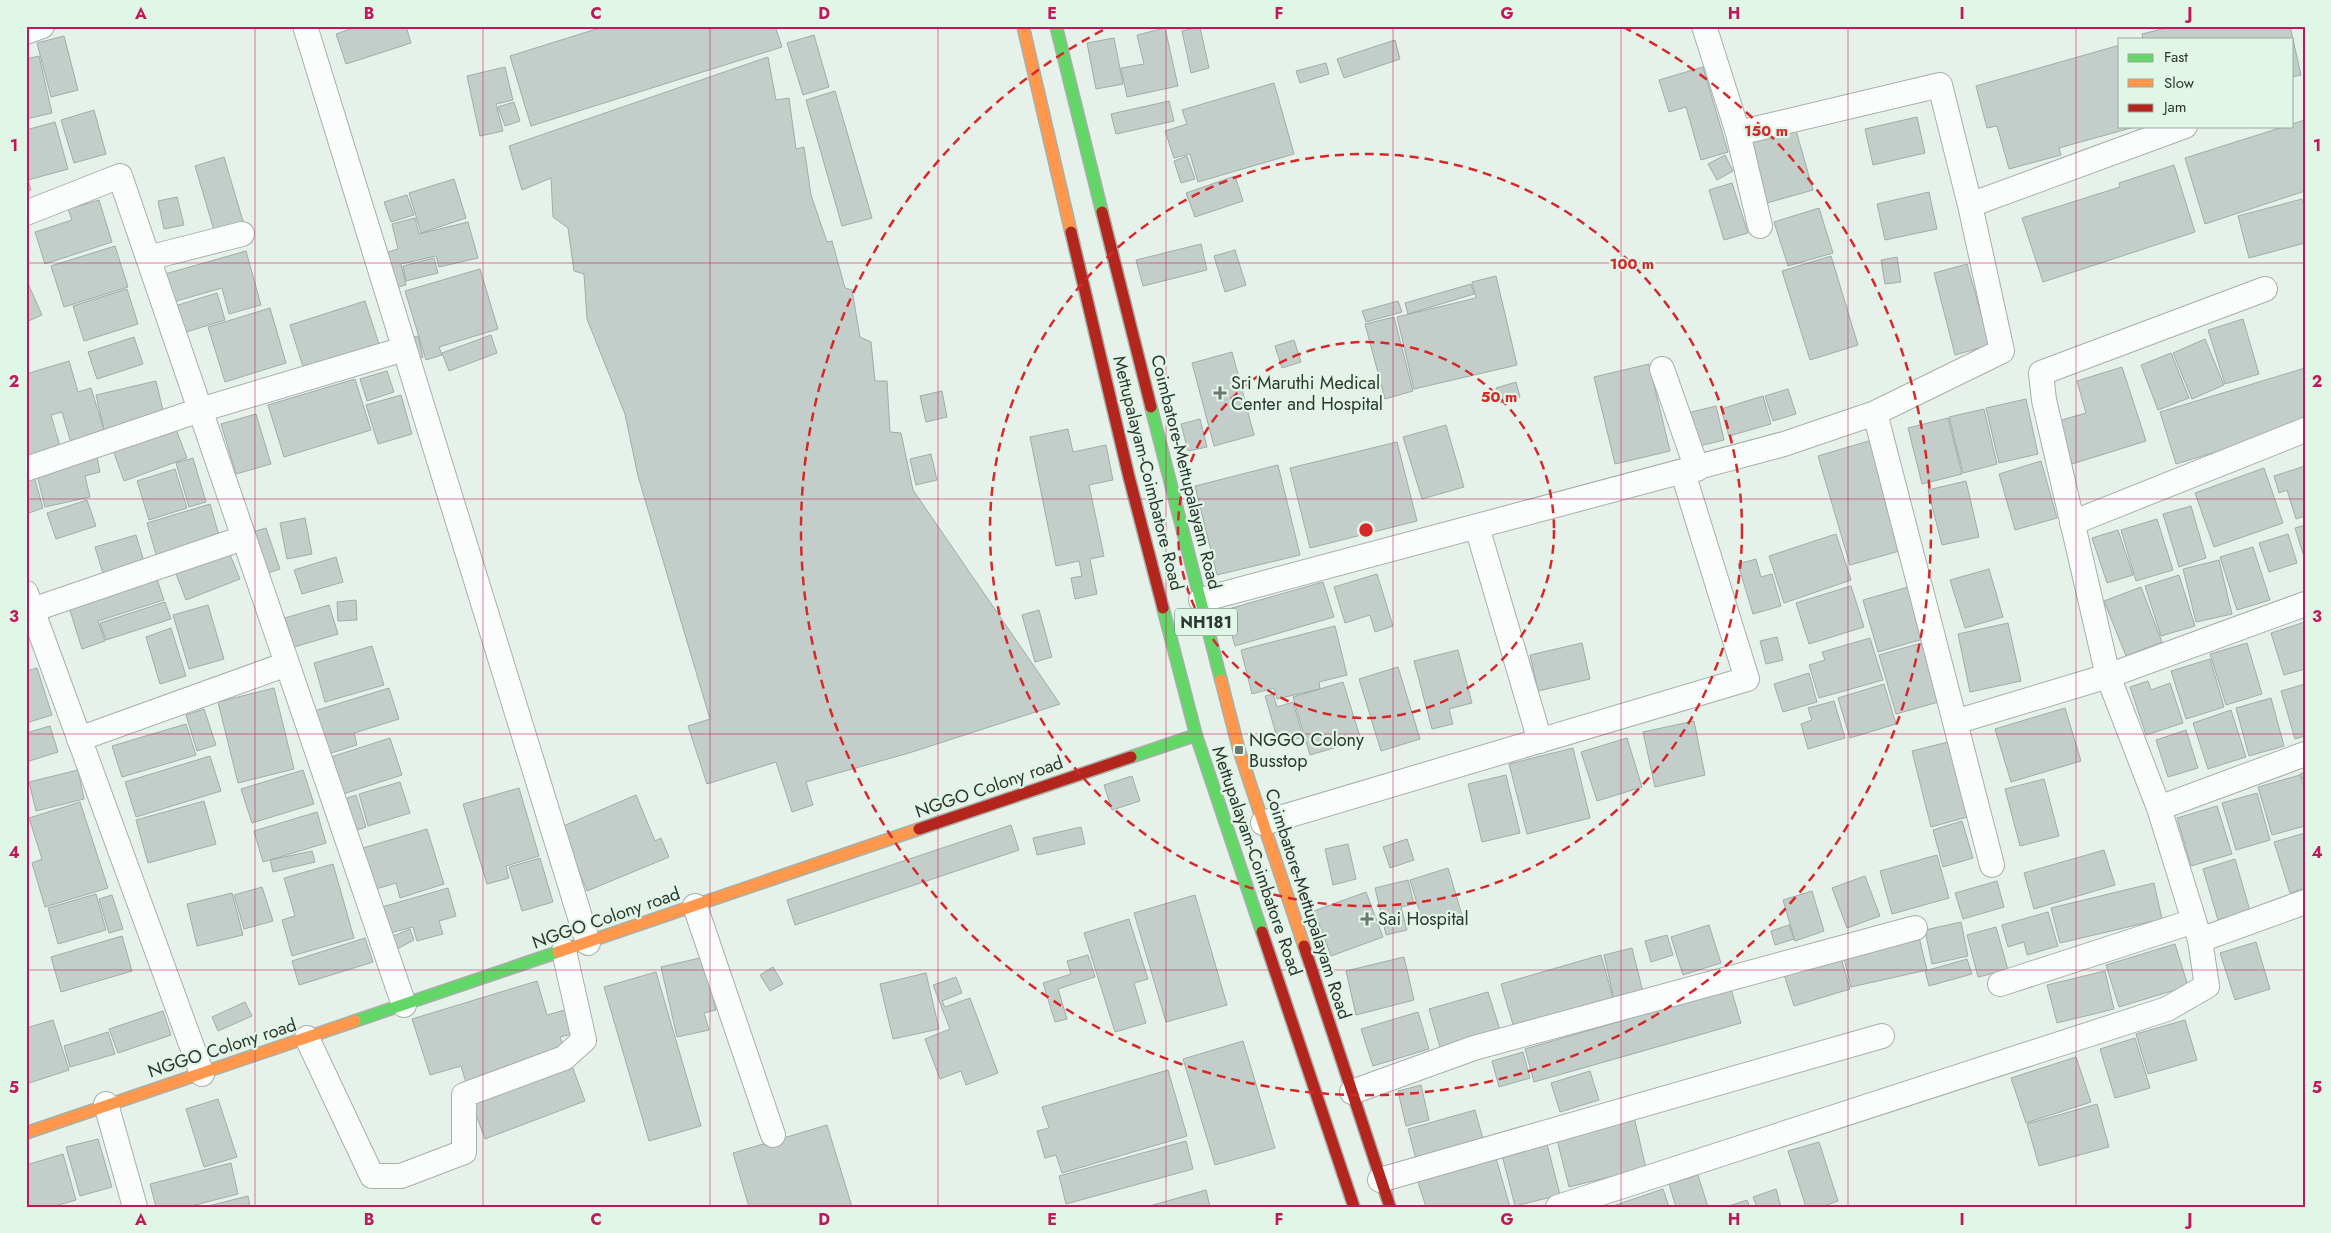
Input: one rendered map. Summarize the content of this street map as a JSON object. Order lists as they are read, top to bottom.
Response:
{
  "streets": {
    "main road": [
      "Coimbatore-Mettupalayam Road",
      "Mettupalayam-Coimbatore Road",
      "NH181",
      "NGGO Colony road"
    ]
  },
  "crossings": [
    ["Mettupalayam-Coimbatore Road", "NGGO Colony road"]
  ],
  "places": {
    "health": ["Sri Maruthi Medical Center and Hospital", "Sai Hospital"],
    "transit": ["NGGO Colony Busstop"]
  },
  "legend": ["Fast", "Slow", "Jam"],
  "grid": {
    "columns": [
      "A",
      "B",
      "C",
      "D",
      "E",
      "F",
      "G",
      "H",
      "I",
      "J"
    ],
    "rows": [
      "1",
      "2",
      "3",
      "4",
      "5"
    ]
  },
  "rings": ["150 m", "100 m", "50 m"]
}
